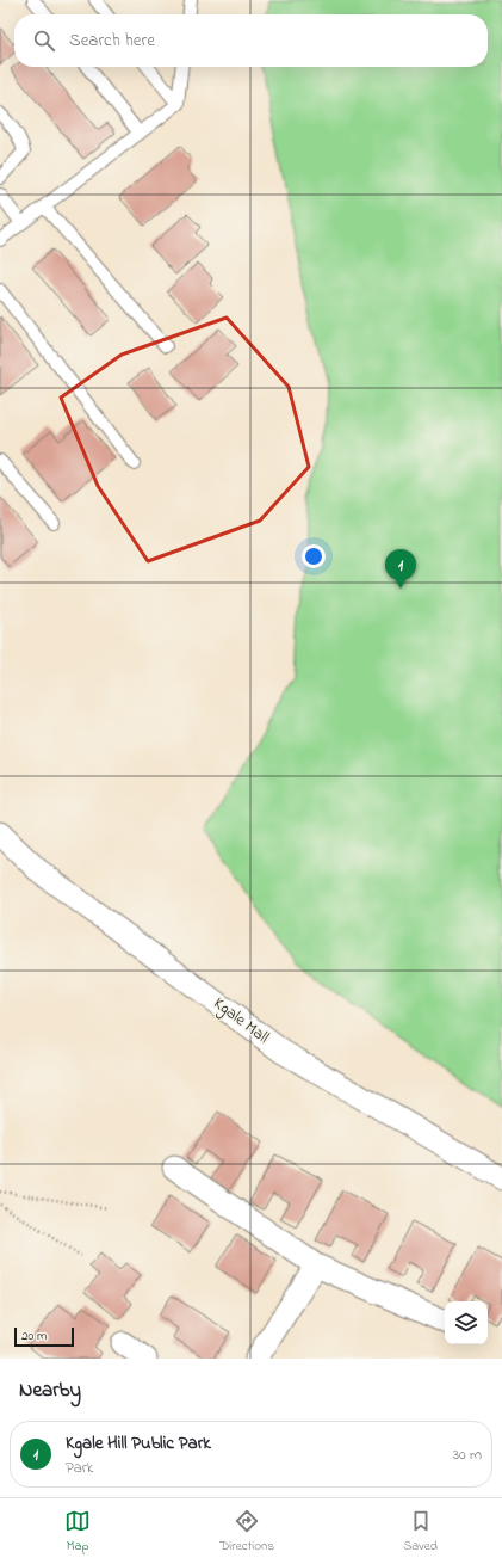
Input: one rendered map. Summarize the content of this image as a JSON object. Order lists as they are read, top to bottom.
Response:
{
  "streets": {
    "street": ["Kgale Mall"]
  },
  "scale_bar": "20 m",
  "page": {
    "search": "Search here",
    "pins": "1",
    "scale": "20 m",
    "heading": "Nearby",
    "list": [
      {
        "mark": "1",
        "name": "Kgale Hill Public Park",
        "note": "Park",
        "value": "30 m"
      }
    ],
    "nav": ["Map", "Directions", "Saved"]
  }
}
